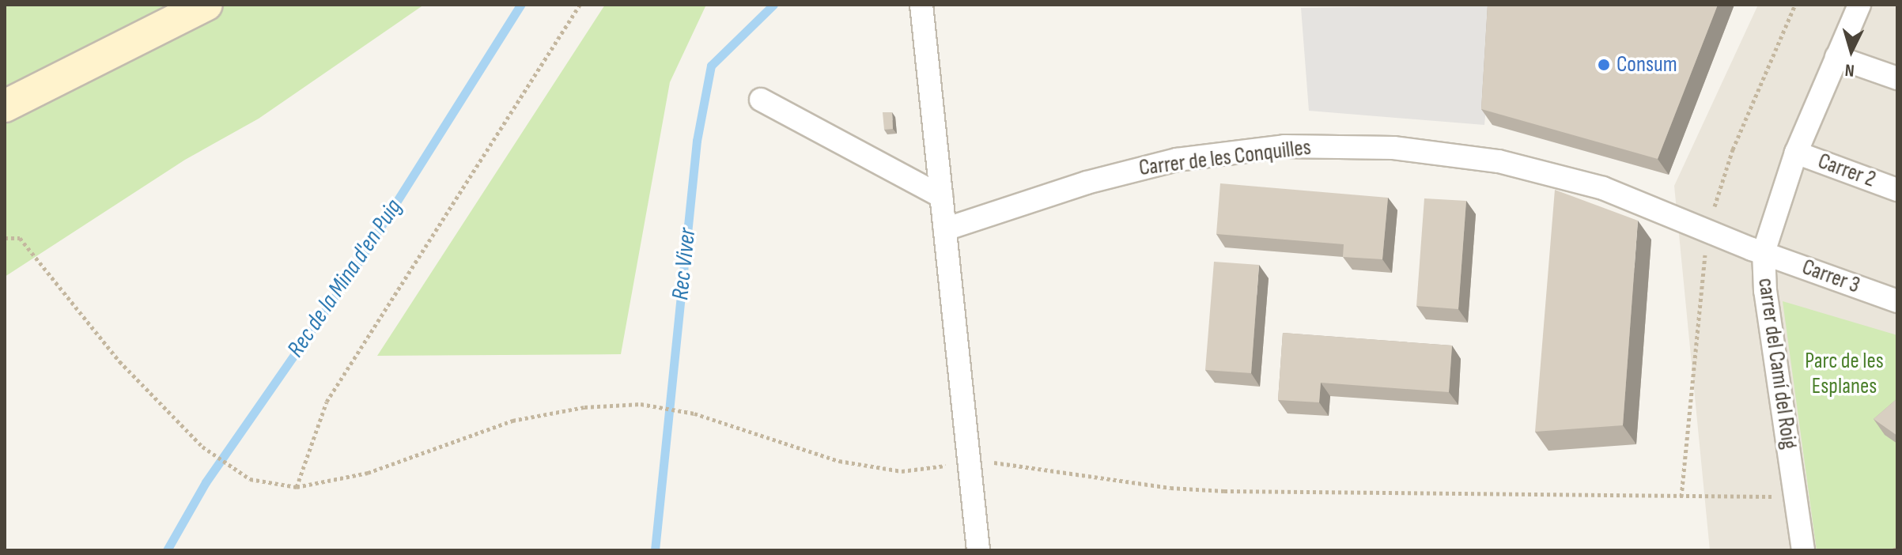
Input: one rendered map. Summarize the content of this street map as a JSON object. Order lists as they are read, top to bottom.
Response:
{
  "streets": {
    "street": [
      "Carrer de les Conquilles",
      "Carrer 2",
      "Carrer 3",
      "carrer del Camí del Roig"
    ]
  },
  "crossings": [
    ["Carrer de les Conquilles", "Carrer 3"],
    ["Carrer de les Conquilles", "carrer del Camí del Roig"],
    ["Carrer 2", "carrer del Camí del Roig"],
    ["Carrer 3", "carrer del Camí del Roig"]
  ],
  "water": ["Rec Viver", "Rec de la Mina d'en Puig"],
  "parks": ["Parc de les Esplanes"],
  "places": ["Consum"],
  "north": "bottom"
}
